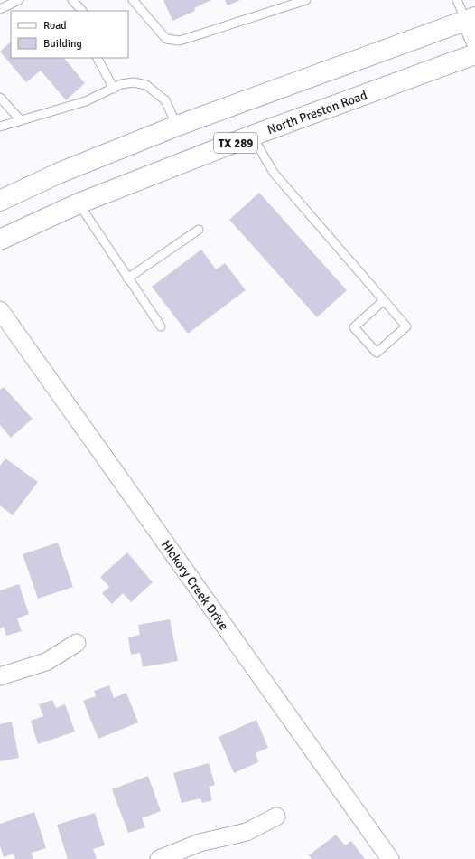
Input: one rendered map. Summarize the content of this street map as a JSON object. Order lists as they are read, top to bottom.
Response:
{
  "streets": {
    "main road": ["North Preston Road", "TX 289"],
    "street": ["Hickory Creek Drive"]
  },
  "legend": ["Road", "Building"]
}
